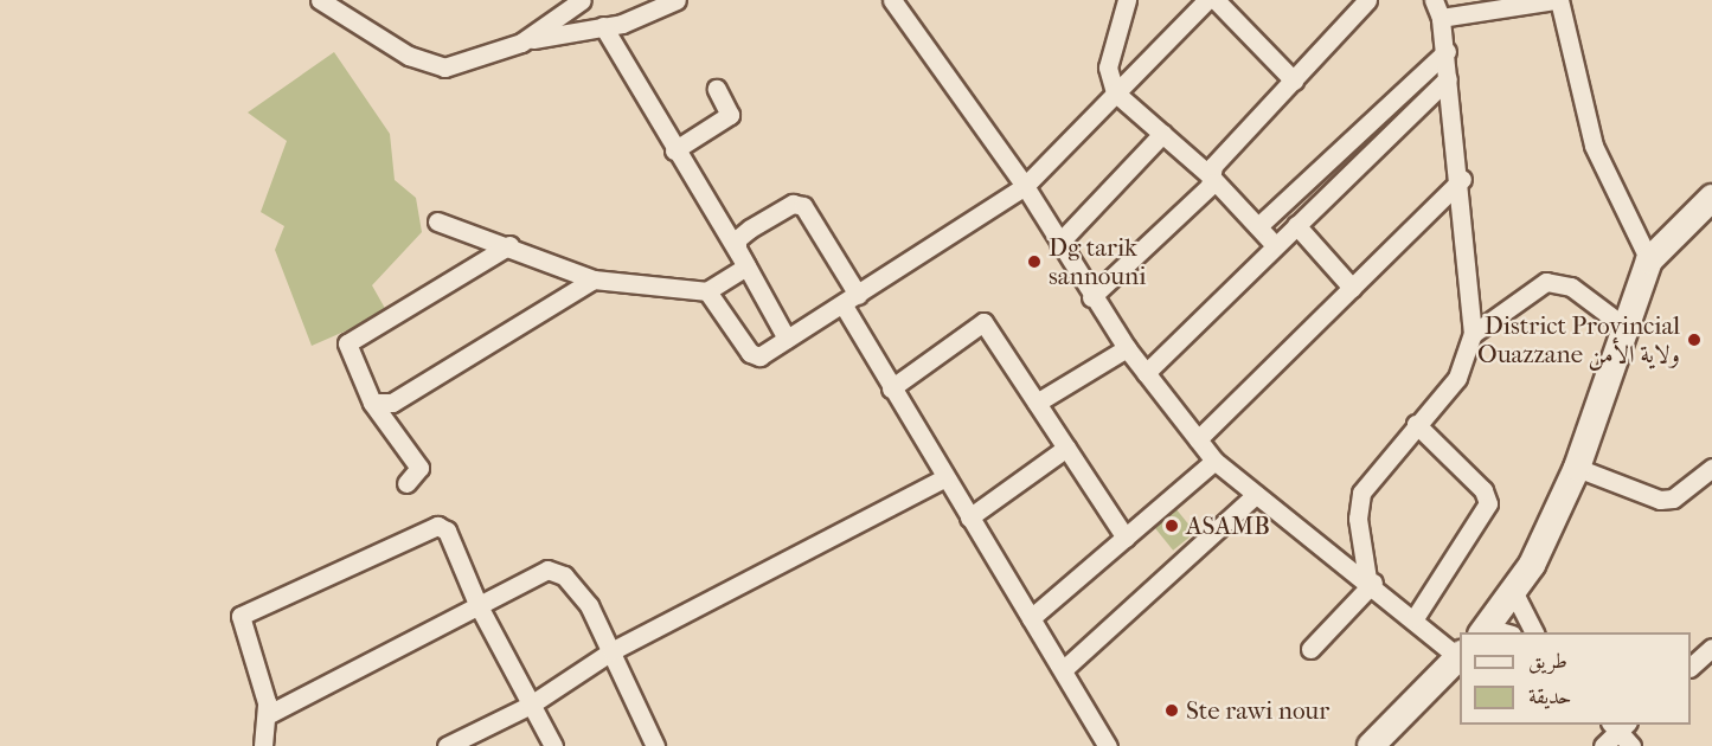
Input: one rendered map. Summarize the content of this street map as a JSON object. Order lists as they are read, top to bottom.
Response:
{
  "places": [
    "Dg tarik sannouni",
    "District Provincial Ouazzane ولاية الأمن",
    "ASAMB",
    "Ste rawi nour"
  ],
  "legend": ["طريق", "حديقة"]
}
